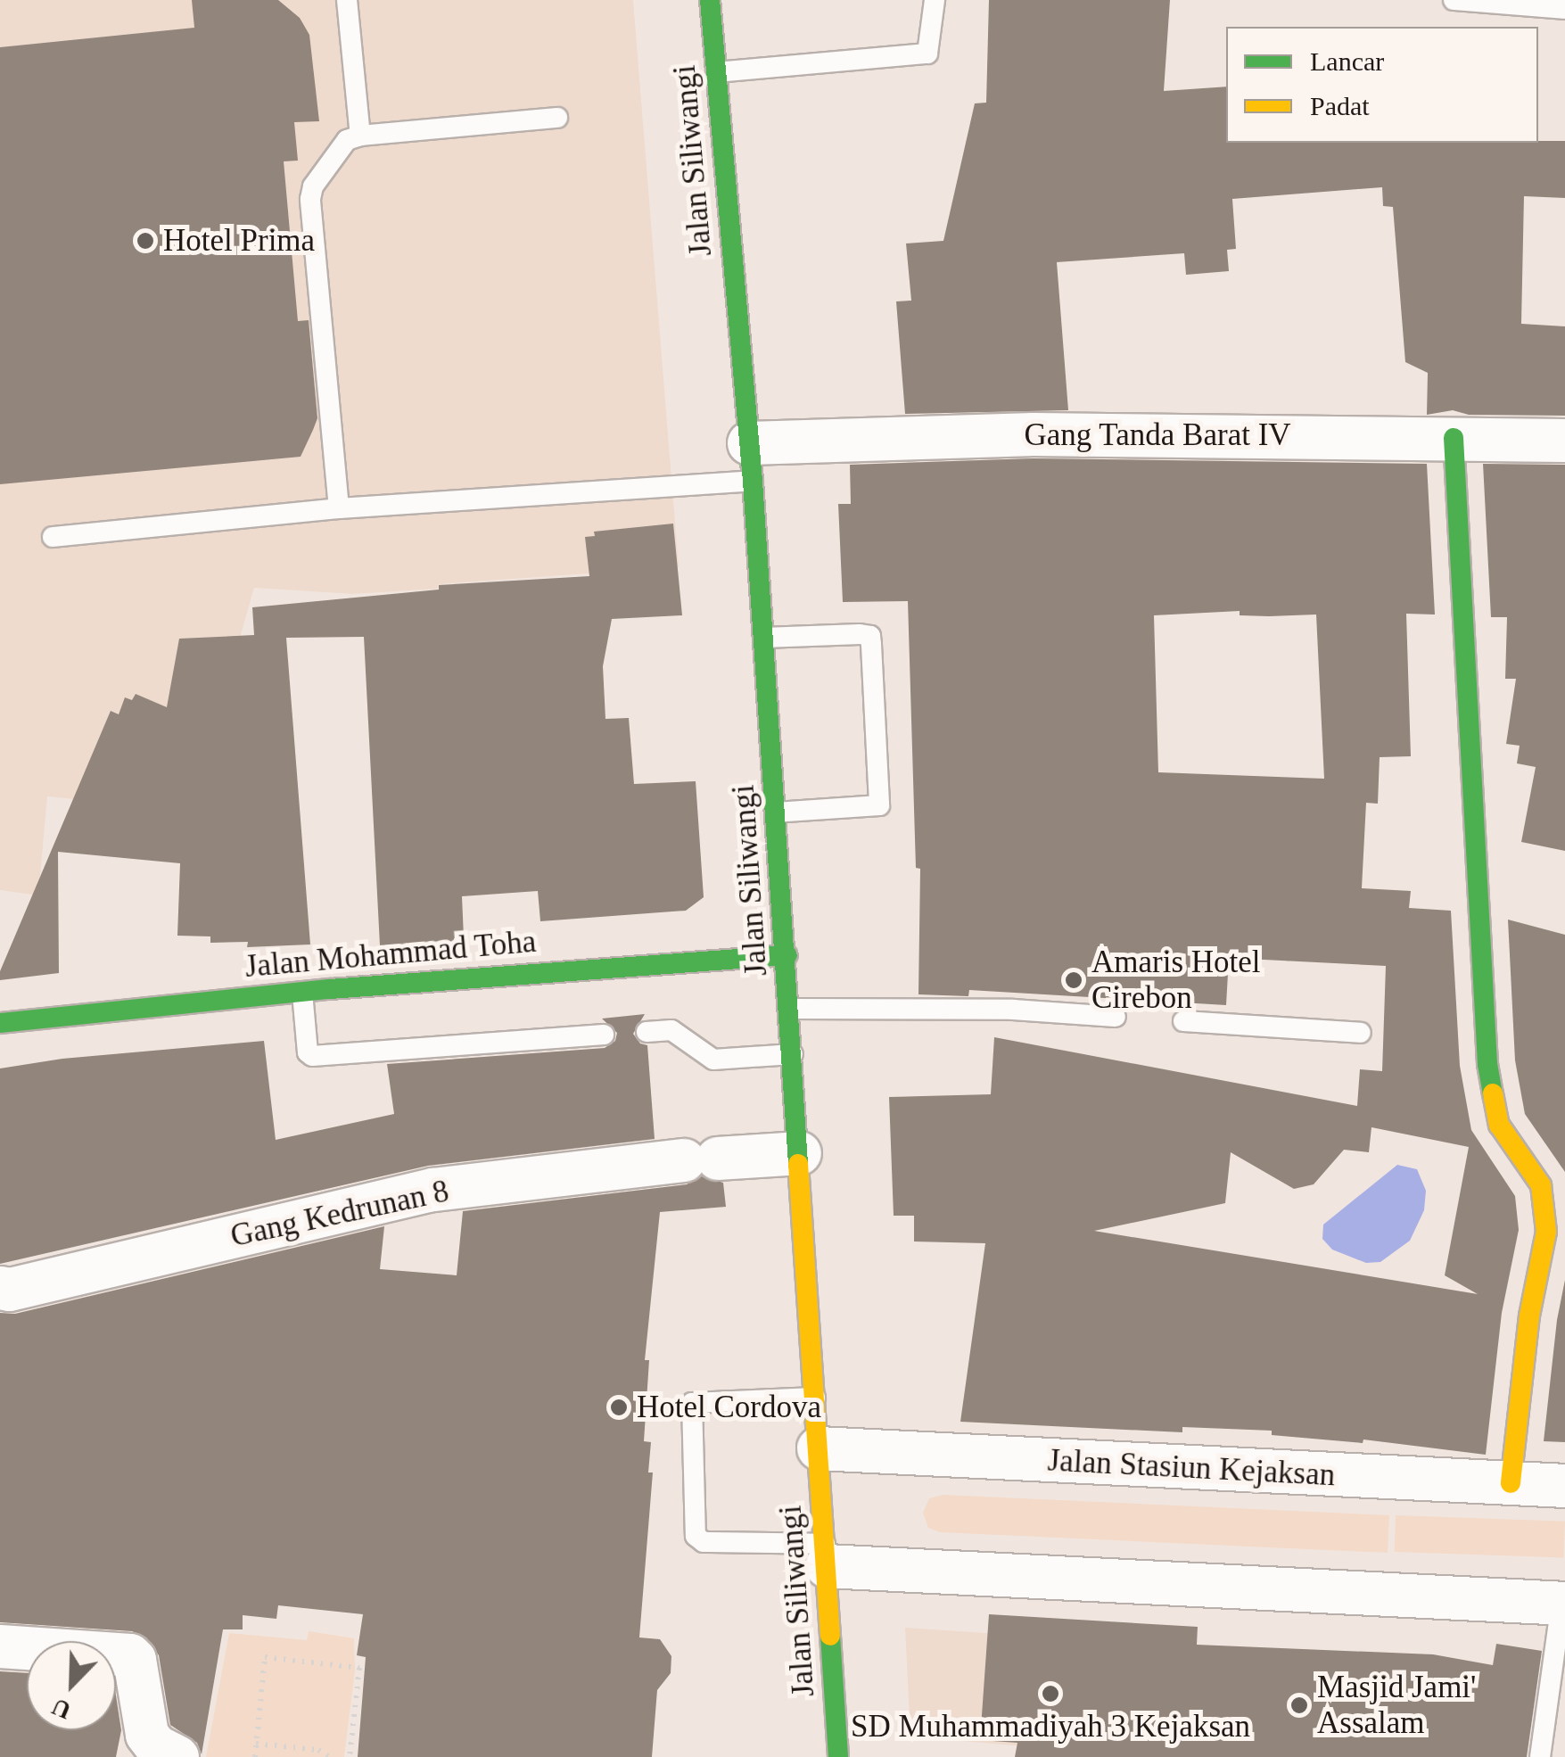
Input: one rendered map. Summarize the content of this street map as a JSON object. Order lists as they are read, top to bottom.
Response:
{
  "streets": {
    "street": [
      "Jalan Siliwangi",
      "Gang Tanda Barat IV",
      "Jalan Mohammad Toha",
      "Gang Kedrunan 8",
      "Jalan Stasiun Kejaksan"
    ]
  },
  "crossings": [
    ["Jalan Siliwangi", "Gang Tanda Barat IV"],
    ["Jalan Siliwangi", "Jalan Mohammad Toha"],
    ["Jalan Siliwangi", "Gang Kedrunan 8"],
    ["Jalan Siliwangi", "Jalan Stasiun Kejaksan"]
  ],
  "places": [
    "Hotel Prima",
    "Amaris Hotel Cirebon",
    "Hotel Cordova",
    "SD Muhammadiyah 3 Kejaksan",
    "Masjid Jami' Assalam"
  ],
  "legend": ["Lancar", "Padat"],
  "north": "bottom left"
}
